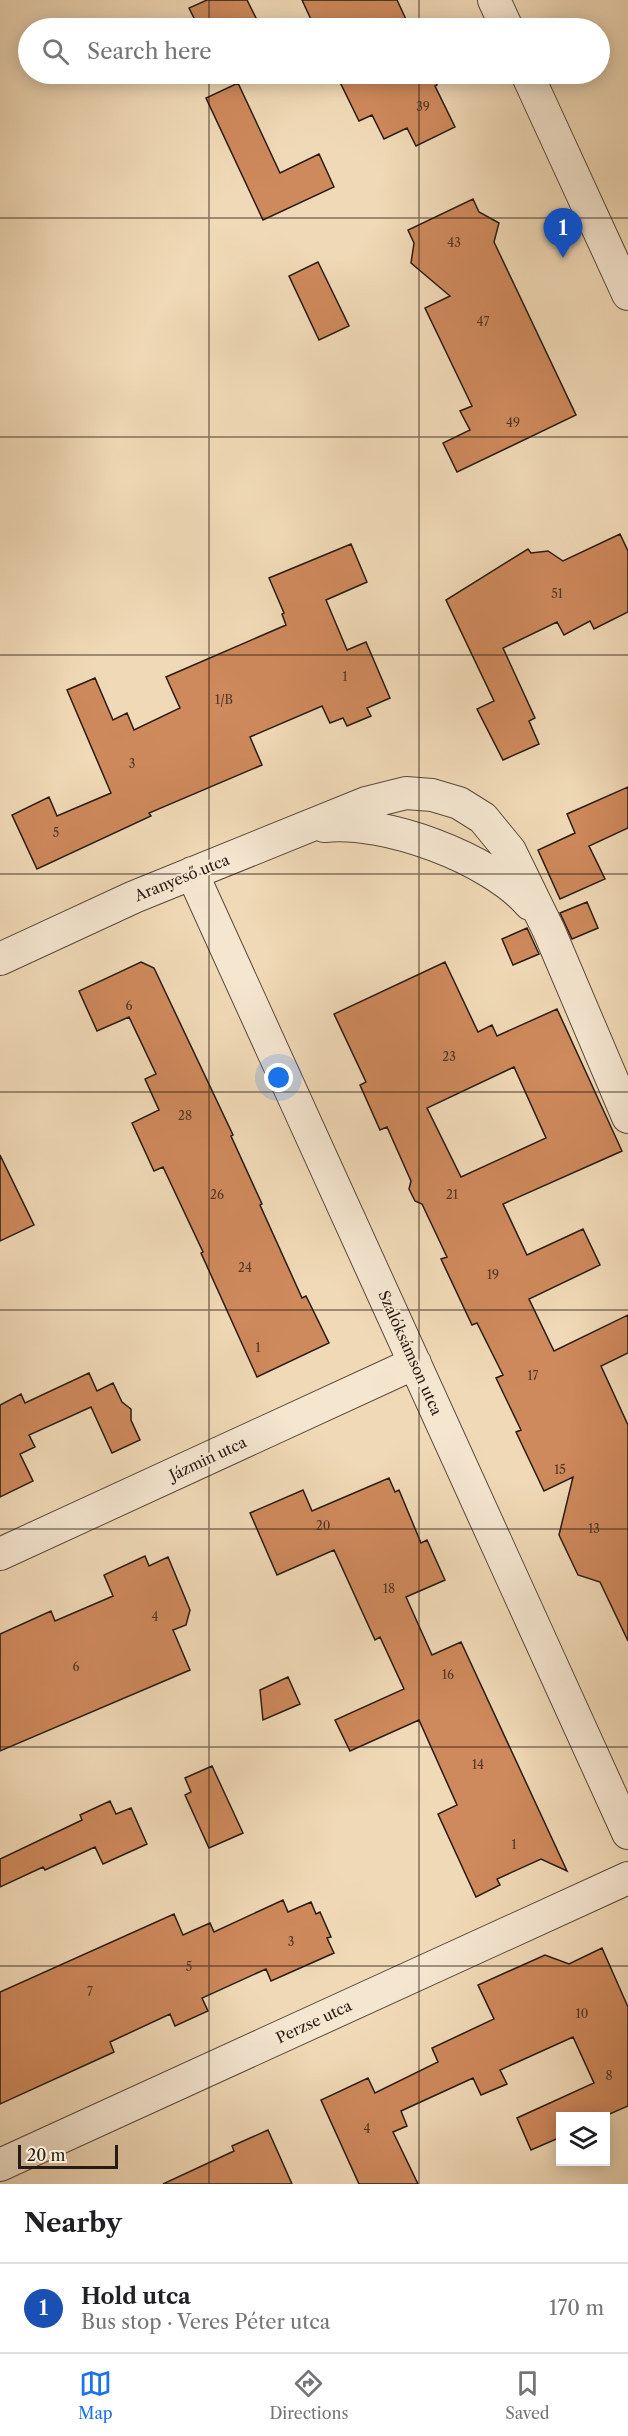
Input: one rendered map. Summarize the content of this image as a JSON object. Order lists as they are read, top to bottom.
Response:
{
  "streets": {
    "street": [
      "Aranyeső utca",
      "Szalóksámson utca",
      "Jázmin utca",
      "Perzse utca"
    ]
  },
  "crossings": [
    ["Aranyeső utca", "Szalóksámson utca"],
    ["Szalóksámson utca", "Jázmin utca"]
  ],
  "house_numbers": [
    "39",
    "43",
    "47",
    "49",
    "51",
    "1",
    "1/B",
    "3",
    "5",
    "6",
    "23",
    "28",
    "26",
    "21",
    "24",
    "19",
    "1",
    "17",
    "15",
    "20",
    "13",
    "18",
    "4",
    "6",
    "16",
    "14",
    "1",
    "3",
    "5",
    "7",
    "10",
    "8",
    "4"
  ],
  "scale_bar": "20 m",
  "page": {
    "search": "Search here",
    "pins": "1",
    "scale": "20 m",
    "heading": "Nearby",
    "list": [
      {
        "mark": "1",
        "name": "Hold utca",
        "note": "Bus stop · Veres Péter utca",
        "value": "170 m"
      }
    ],
    "nav": ["Map", "Directions", "Saved"]
  }
}
